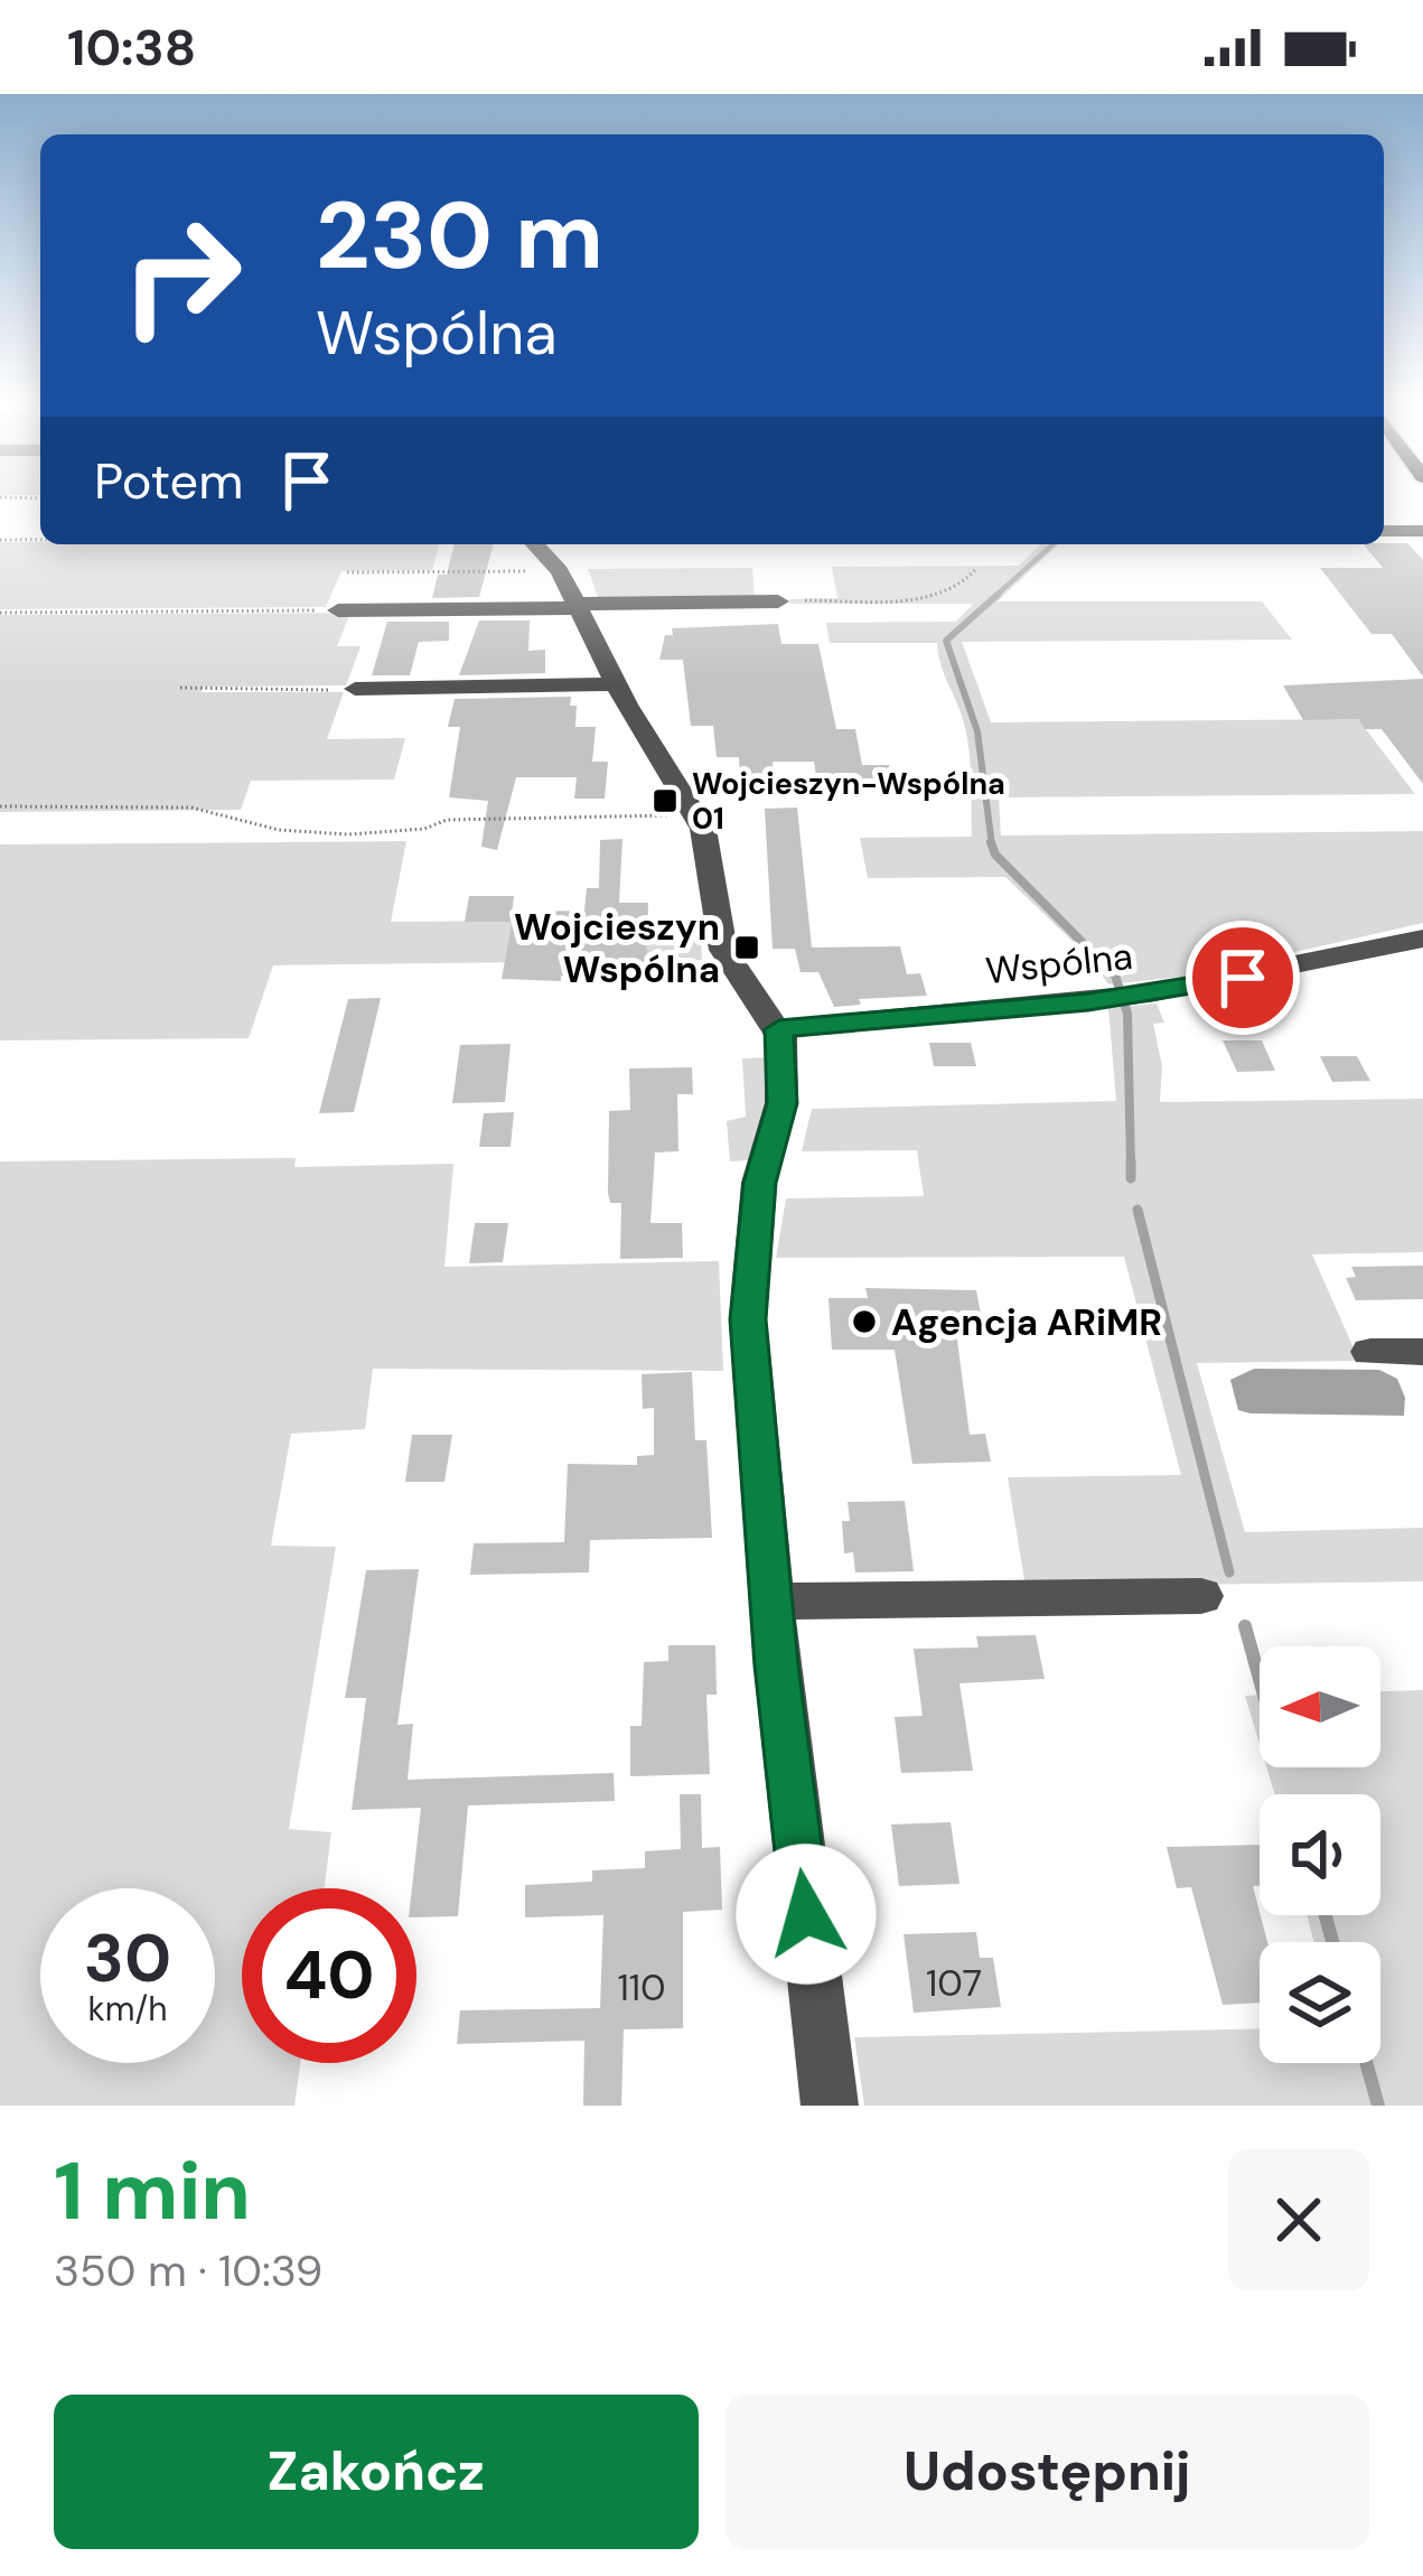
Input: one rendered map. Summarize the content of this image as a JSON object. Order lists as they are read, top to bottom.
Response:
{
  "streets": {
    "street": ["Wspólna"]
  },
  "places": {
    "transit": ["Wojcieszyn-Wspólna 01", "Wojcieszyn Wspólna"],
    "other": ["Agencja ARiMR"]
  },
  "house_numbers": ["107", "110"],
  "north": "left",
  "page": {
    "status": "10:38",
    "turn": ["230 m", "Wspólna"],
    "then": "Potem",
    "speed": "30 km/h",
    "limit": "40",
    "heading": ["1 min", "350 m · 10:39"],
    "buttons": ["Zakończ", "Udostępnij"]
  }
}
